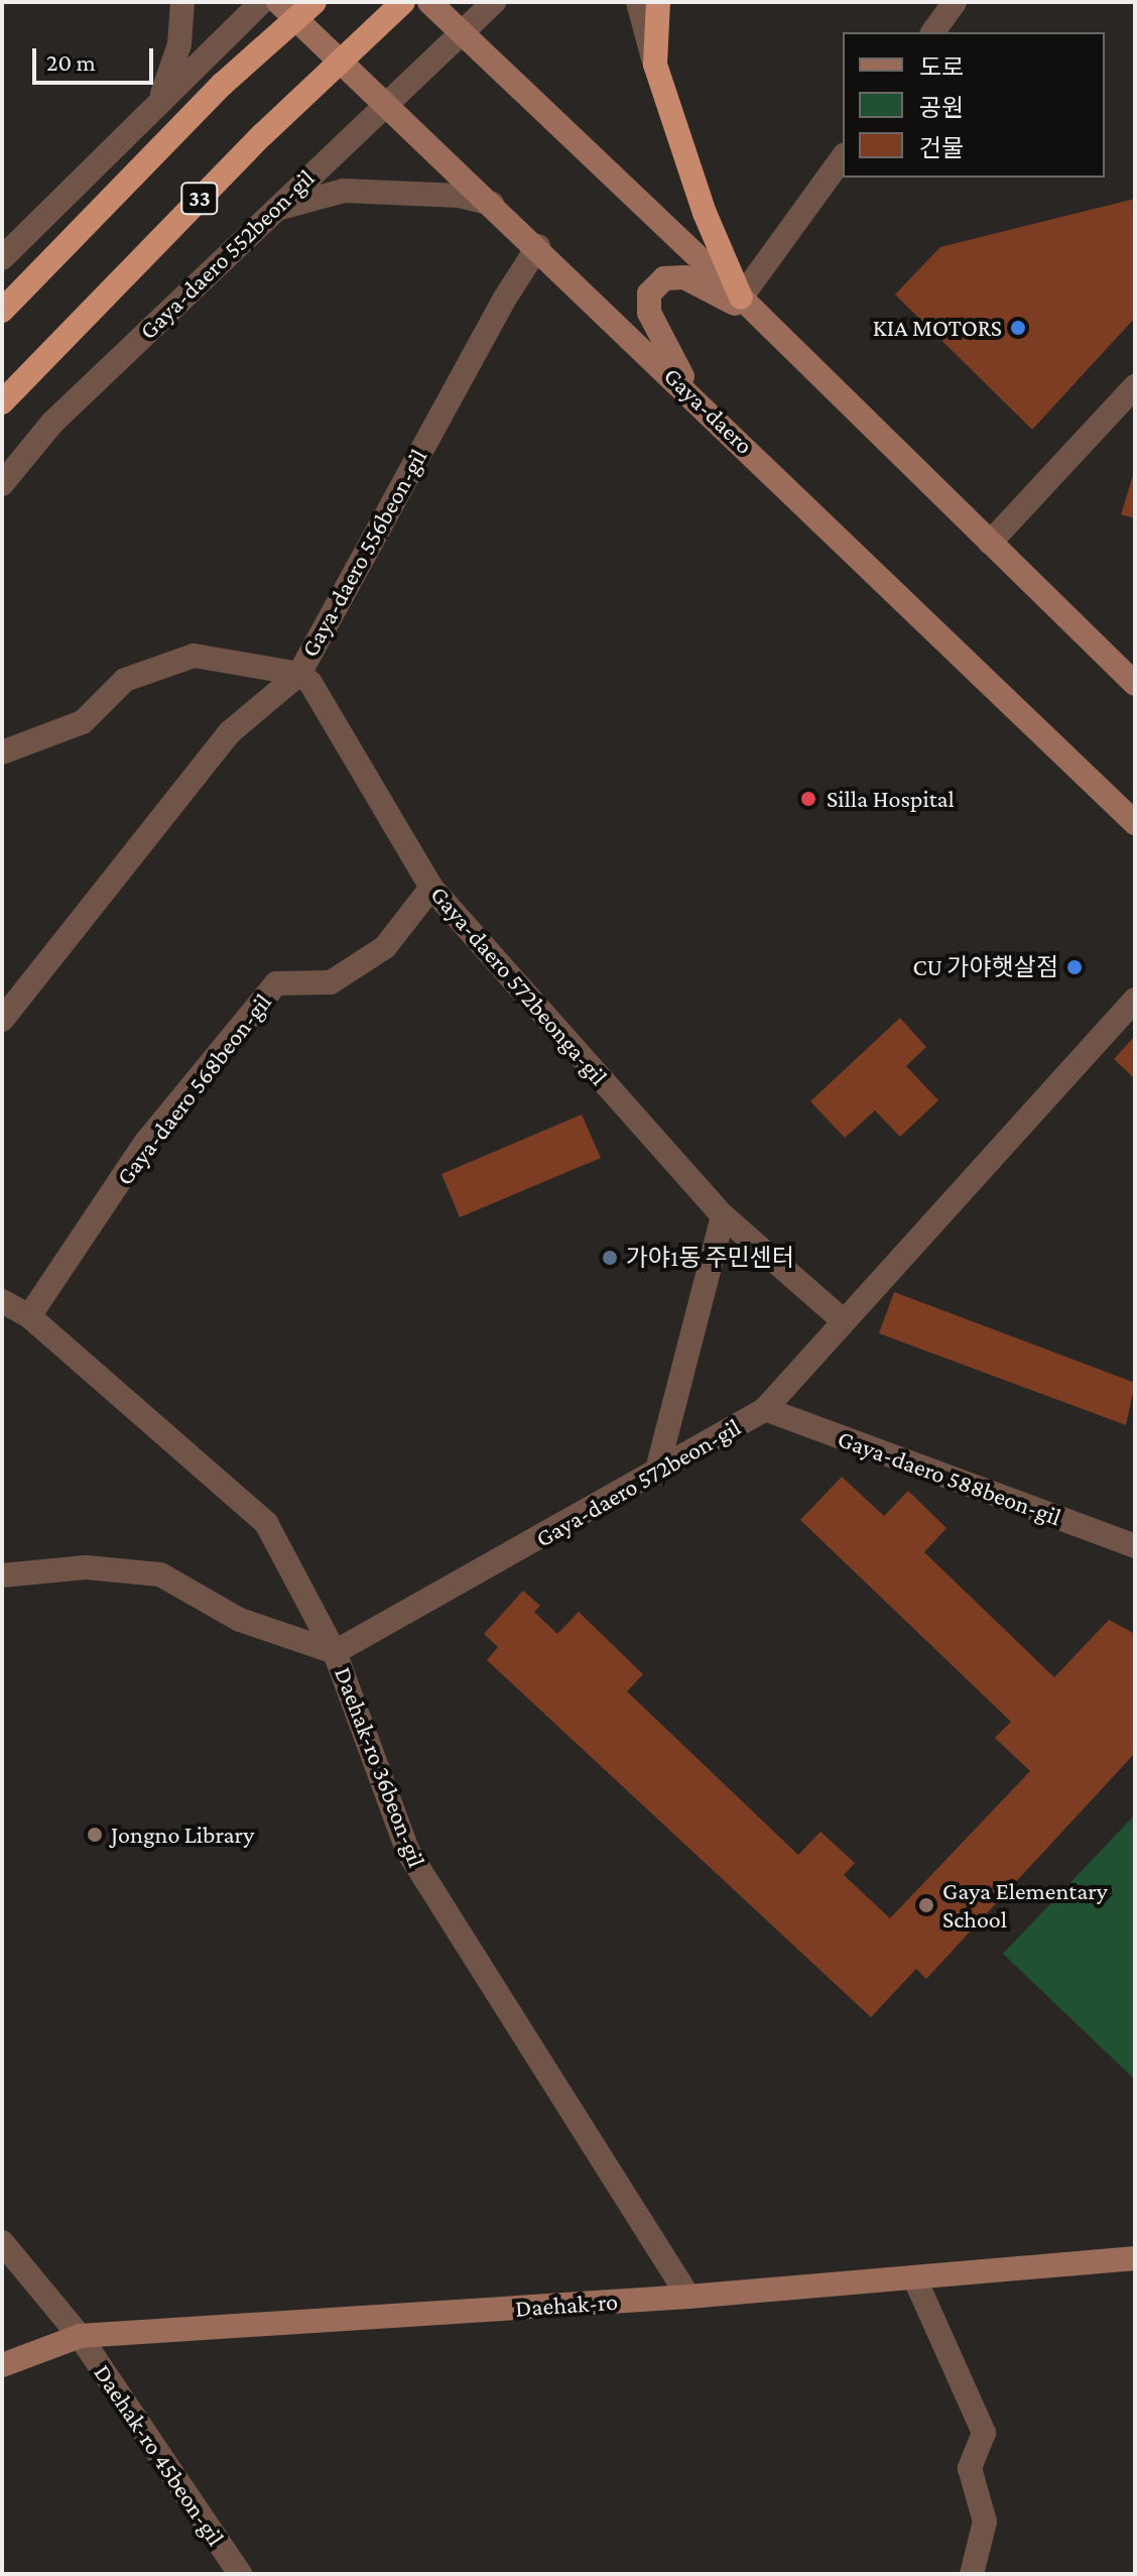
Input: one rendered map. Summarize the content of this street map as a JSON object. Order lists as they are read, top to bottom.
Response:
{
  "streets": {
    "highway": ["33"],
    "main road": ["Gaya-daero", "Daehak-ro"],
    "street": [
      "Gaya-daero 552beon-gil",
      "Gaya-daero 556beon-gil",
      "Gaya-daero 572beonga-gil",
      "Gaya-daero 568beon-gil",
      "Gaya-daero 588beon-gil",
      "Gaya-daero 572beon-gil",
      "Daehak-ro 36beon-gil",
      "Daehak-ro 45beon-gil"
    ]
  },
  "crossings": [
    ["Gaya-daero 552beon-gil", "Gaya-daero"],
    ["Gaya-daero", "Gaya-daero 556beon-gil"],
    ["Gaya-daero 556beon-gil", "Gaya-daero 572beonga-gil"],
    ["Gaya-daero 572beonga-gil", "Gaya-daero 568beon-gil"],
    ["Gaya-daero 572beonga-gil", "Gaya-daero 572beon-gil"],
    ["Gaya-daero 568beon-gil", "Daehak-ro 36beon-gil"],
    ["Gaya-daero 588beon-gil", "Gaya-daero 572beon-gil"],
    ["Gaya-daero 572beon-gil", "Daehak-ro 36beon-gil"],
    ["Daehak-ro 36beon-gil", "Daehak-ro"],
    ["Daehak-ro", "Daehak-ro 45beon-gil"]
  ],
  "places": [
    "KIA MOTORS",
    "Silla Hospital",
    "CU 가야햇살점",
    "가야1동 주민센터",
    "Jongno Library",
    "Gaya Elementary School"
  ],
  "legend": ["도로", "공원", "건물"],
  "scale_bar": "20 m"
}
